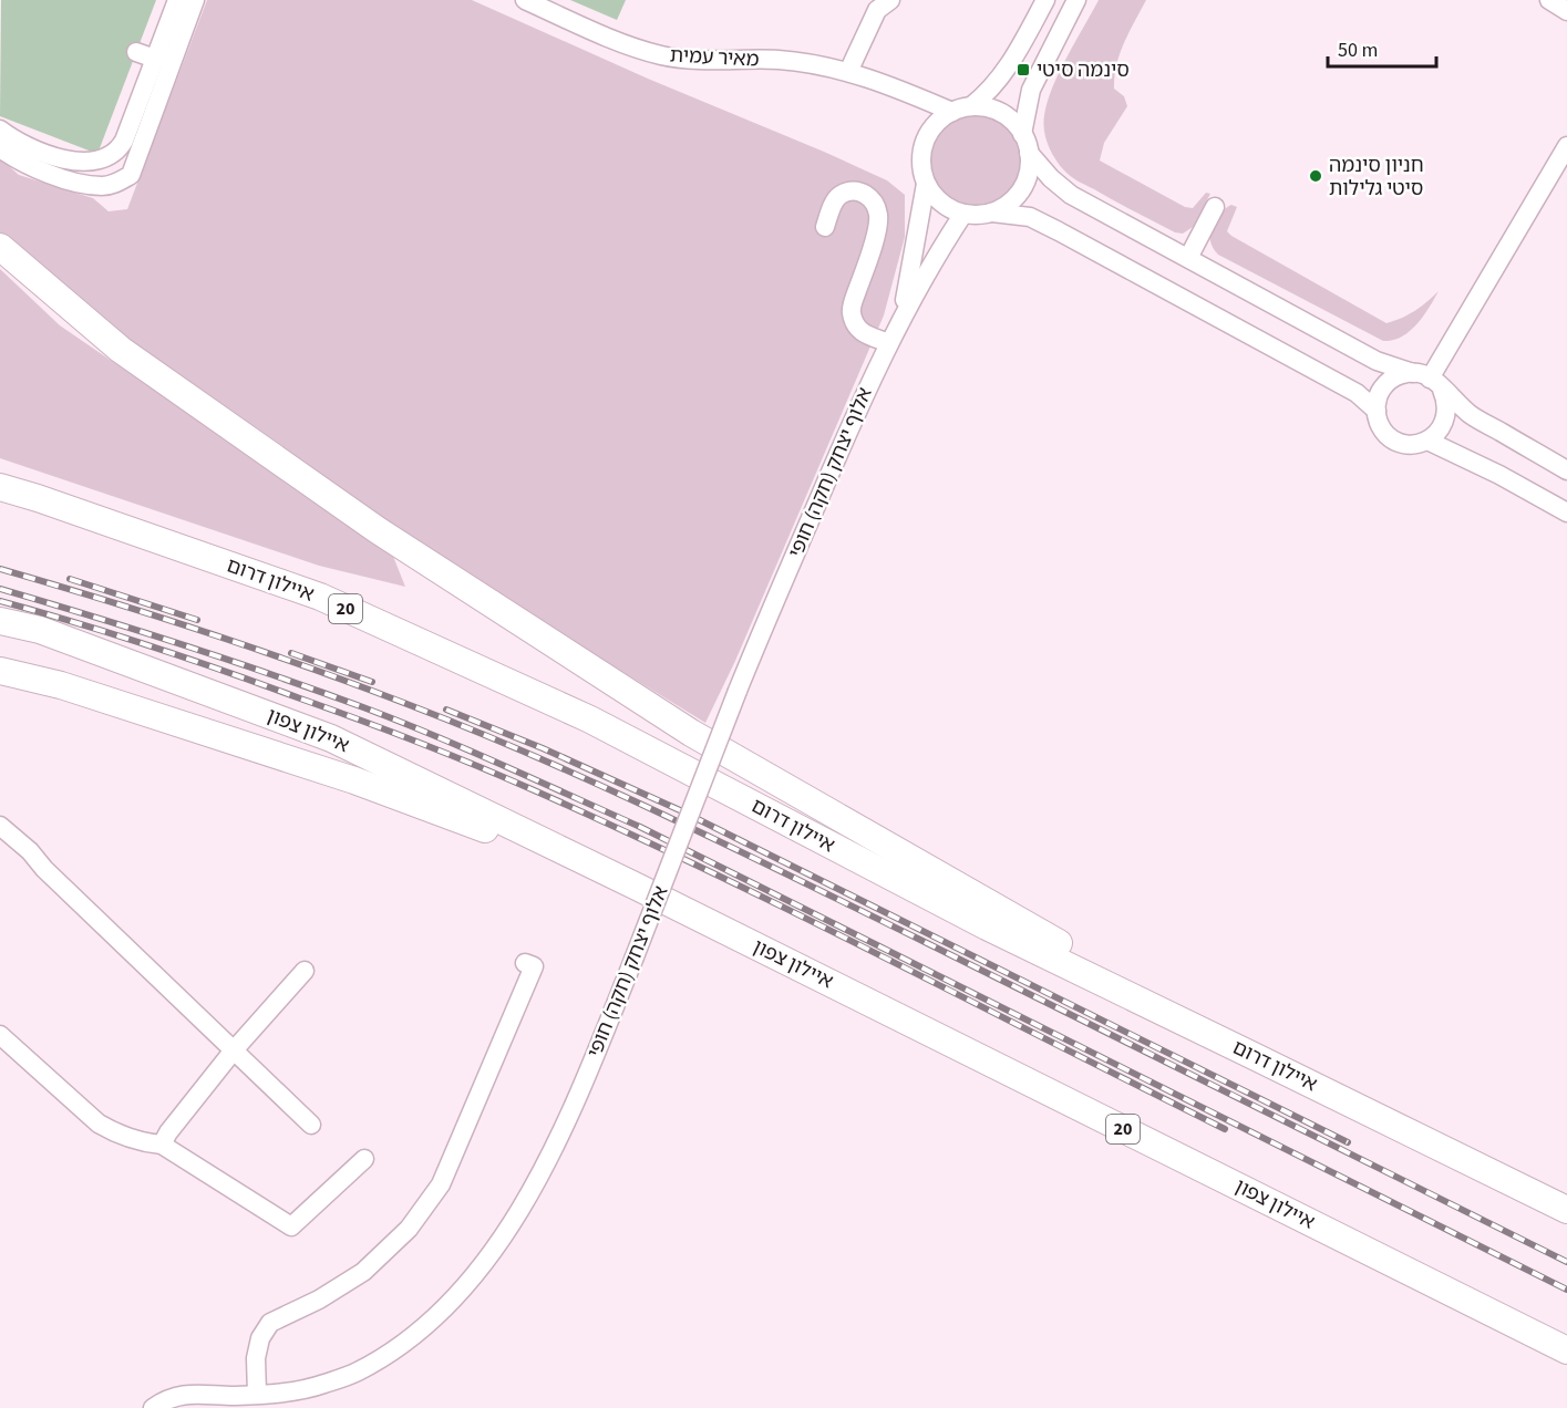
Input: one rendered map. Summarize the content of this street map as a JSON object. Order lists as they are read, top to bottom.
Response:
{
  "streets": {
    "highway": ["איילון דרום", "20", "איילון צפון"],
    "street": ["מאיר עמית", "אלוף יצחק (חקה) חופי"]
  },
  "crossings": [
    ["מאיר עמית", "אלוף יצחק (חקה) חופי"]
  ],
  "places": {
    "transit": ["סינמה סיטי"],
    "other": ["חניון סינמה סיטי גלילות"]
  },
  "scale_bar": "50 m"
}
